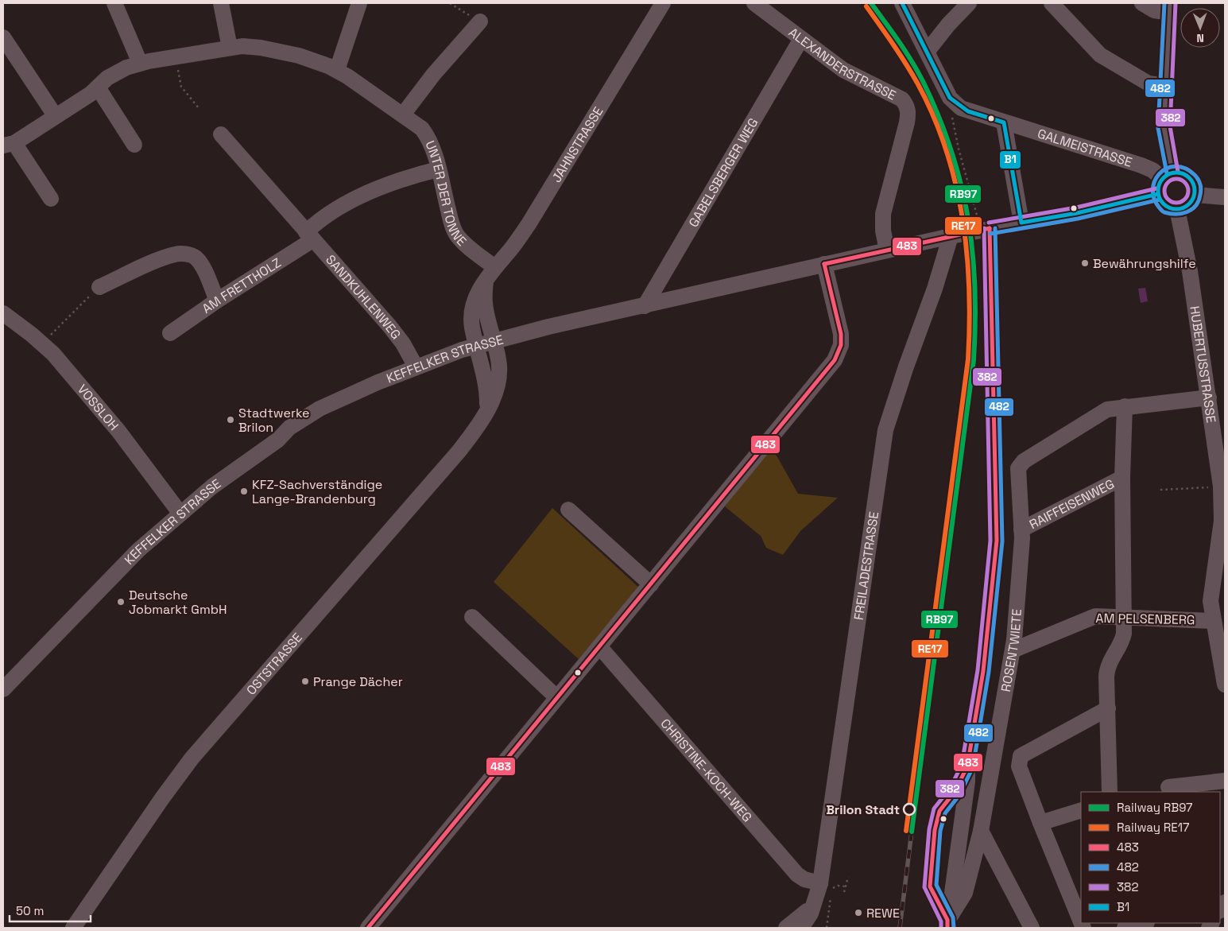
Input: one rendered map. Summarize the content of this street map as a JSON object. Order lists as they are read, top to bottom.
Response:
{
  "streets": {
    "street": [
      "ALEXANDERSTRASSE",
      "JAHNSTRASSE",
      "GALMEISTRASSE",
      "GABELSBERGER WEG",
      "UNTER DER TONNE",
      "AM FRETTHOLZ",
      "SANDKUHLENWEG",
      "KEFFELKER STRASSE",
      "HUBERTUSSTRASSE",
      "VOSSLOH",
      "RAIFFEISENWEG",
      "FREILADESTRASSE",
      "AM PELSENBERG",
      "ROSENTWIETE",
      "OSTSTRASSE",
      "CHRISTINE-KOCH-WEG"
    ]
  },
  "crossings": [
    ["ALEXANDERSTRASSE", "GABELSBERGER WEG"],
    ["ALEXANDERSTRASSE", "KEFFELKER STRASSE"],
    ["JAHNSTRASSE", "UNTER DER TONNE"],
    ["JAHNSTRASSE", "KEFFELKER STRASSE"],
    ["JAHNSTRASSE", "OSTSTRASSE"],
    ["GALMEISTRASSE", "KEFFELKER STRASSE"],
    ["GALMEISTRASSE", "HUBERTUSSTRASSE"],
    ["GABELSBERGER WEG", "KEFFELKER STRASSE"],
    ["AM FRETTHOLZ", "SANDKUHLENWEG"],
    ["SANDKUHLENWEG", "KEFFELKER STRASSE"],
    ["KEFFELKER STRASSE", "HUBERTUSSTRASSE"],
    ["KEFFELKER STRASSE", "VOSSLOH"],
    ["KEFFELKER STRASSE", "FREILADESTRASSE"],
    ["KEFFELKER STRASSE", "OSTSTRASSE"],
    ["HUBERTUSSTRASSE", "AM PELSENBERG"],
    ["RAIFFEISENWEG", "ROSENTWIETE"],
    ["FREILADESTRASSE", "CHRISTINE-KOCH-WEG"],
    ["AM PELSENBERG", "ROSENTWIETE"]
  ],
  "places": [
    "Bewährungshilfe",
    "Stadtwerke Brilon",
    "KFZ-Sachverständige Lange-Brandenburg",
    "Deutsche Jobmarkt GmbH",
    "Prange Dächer",
    "Brilon Stadt",
    "REWE"
  ],
  "lines": [
    "rail line RB97",
    "transit line 482",
    "transit line 382",
    "transit line B1",
    "rail line RE17",
    "transit line 483"
  ],
  "legend": [
    "Railway RB97",
    "Railway RE17",
    "483",
    "482",
    "382",
    "B1"
  ],
  "scale_bar": "50 m",
  "north": "bottom"
}
